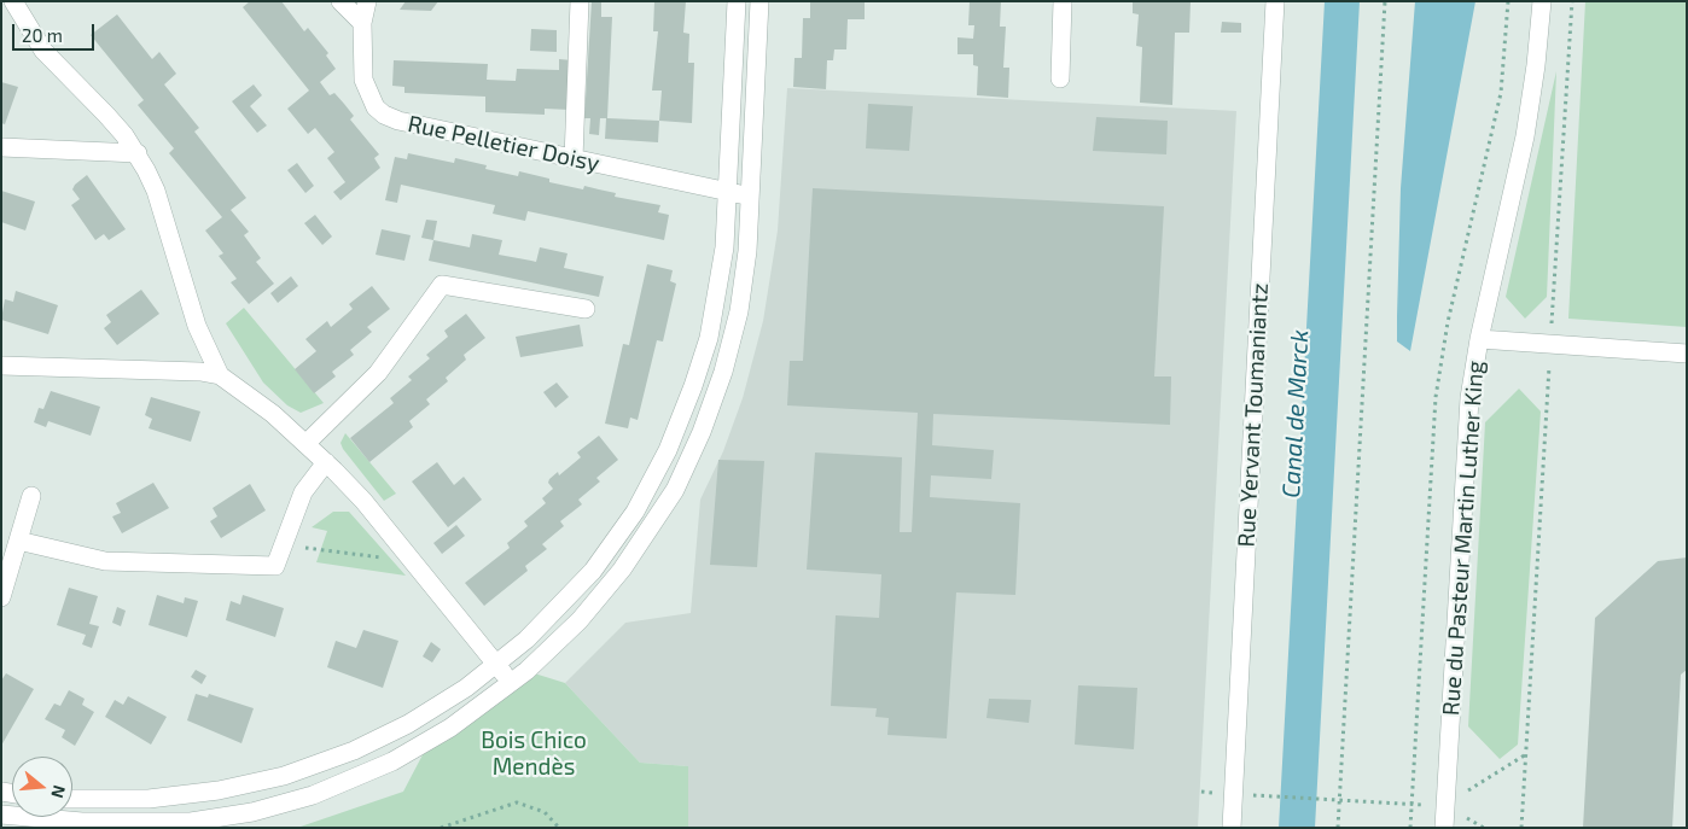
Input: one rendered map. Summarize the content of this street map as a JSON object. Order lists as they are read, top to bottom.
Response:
{
  "streets": {
    "street": ["Rue Pelletier Doisy", "Rue Yervant Toumaniantz", "Rue du Pasteur Martin Luther King"]
  },
  "water": ["Canal de Marck"],
  "parks": ["Bois Chico Mendès"],
  "scale_bar": "20 m",
  "north": "right"
}
